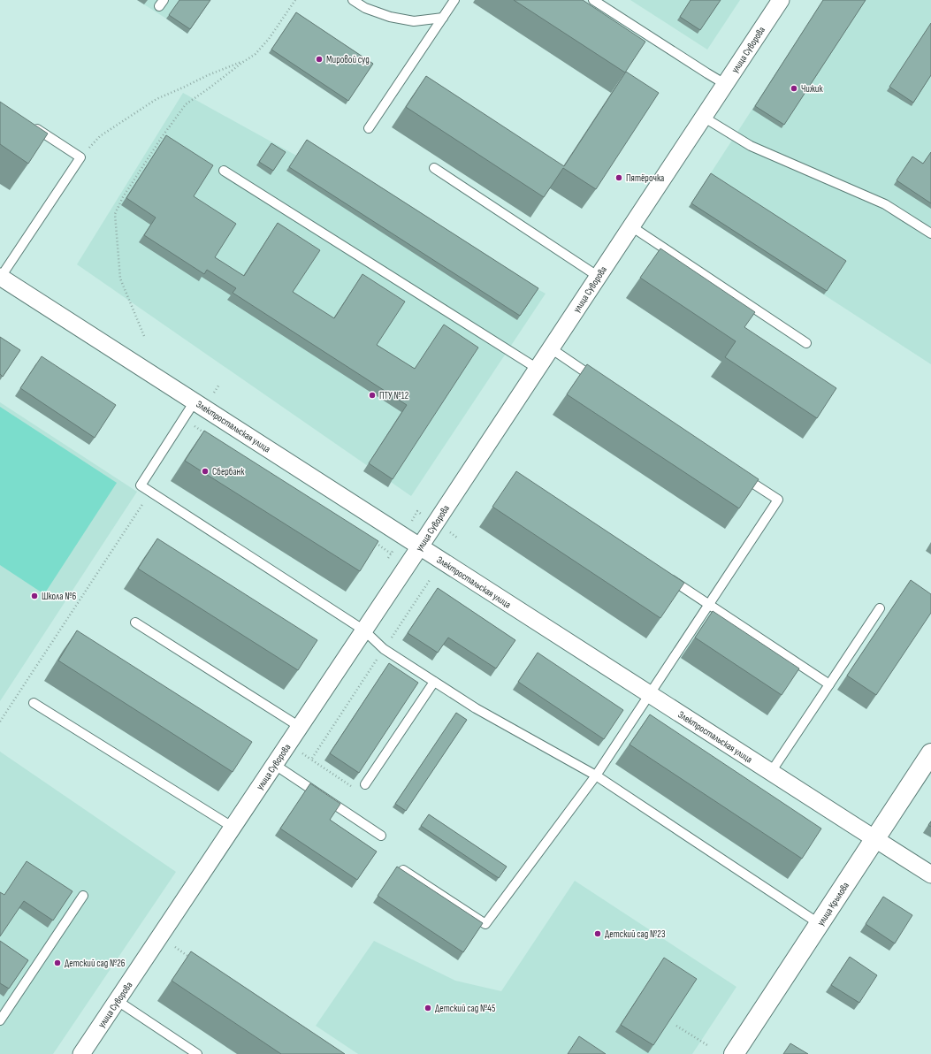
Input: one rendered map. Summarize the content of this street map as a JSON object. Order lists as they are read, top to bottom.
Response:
{
  "streets": {
    "main road": ["улица Крылова"],
    "street": ["улица Суворова", "Электростальская улица"]
  },
  "crossings": [
    ["улица Суворова", "Электростальская улица"],
    ["Электростальская улица", "улица Крылова"]
  ],
  "places": [
    "Мировой суд",
    "Чижик",
    "Пятёрочка",
    "ПТУ №12",
    "Сбербанк",
    "Школа №6",
    "Детский сад №23",
    "Детский сад №26",
    "Детский сад №45"
  ]
}
